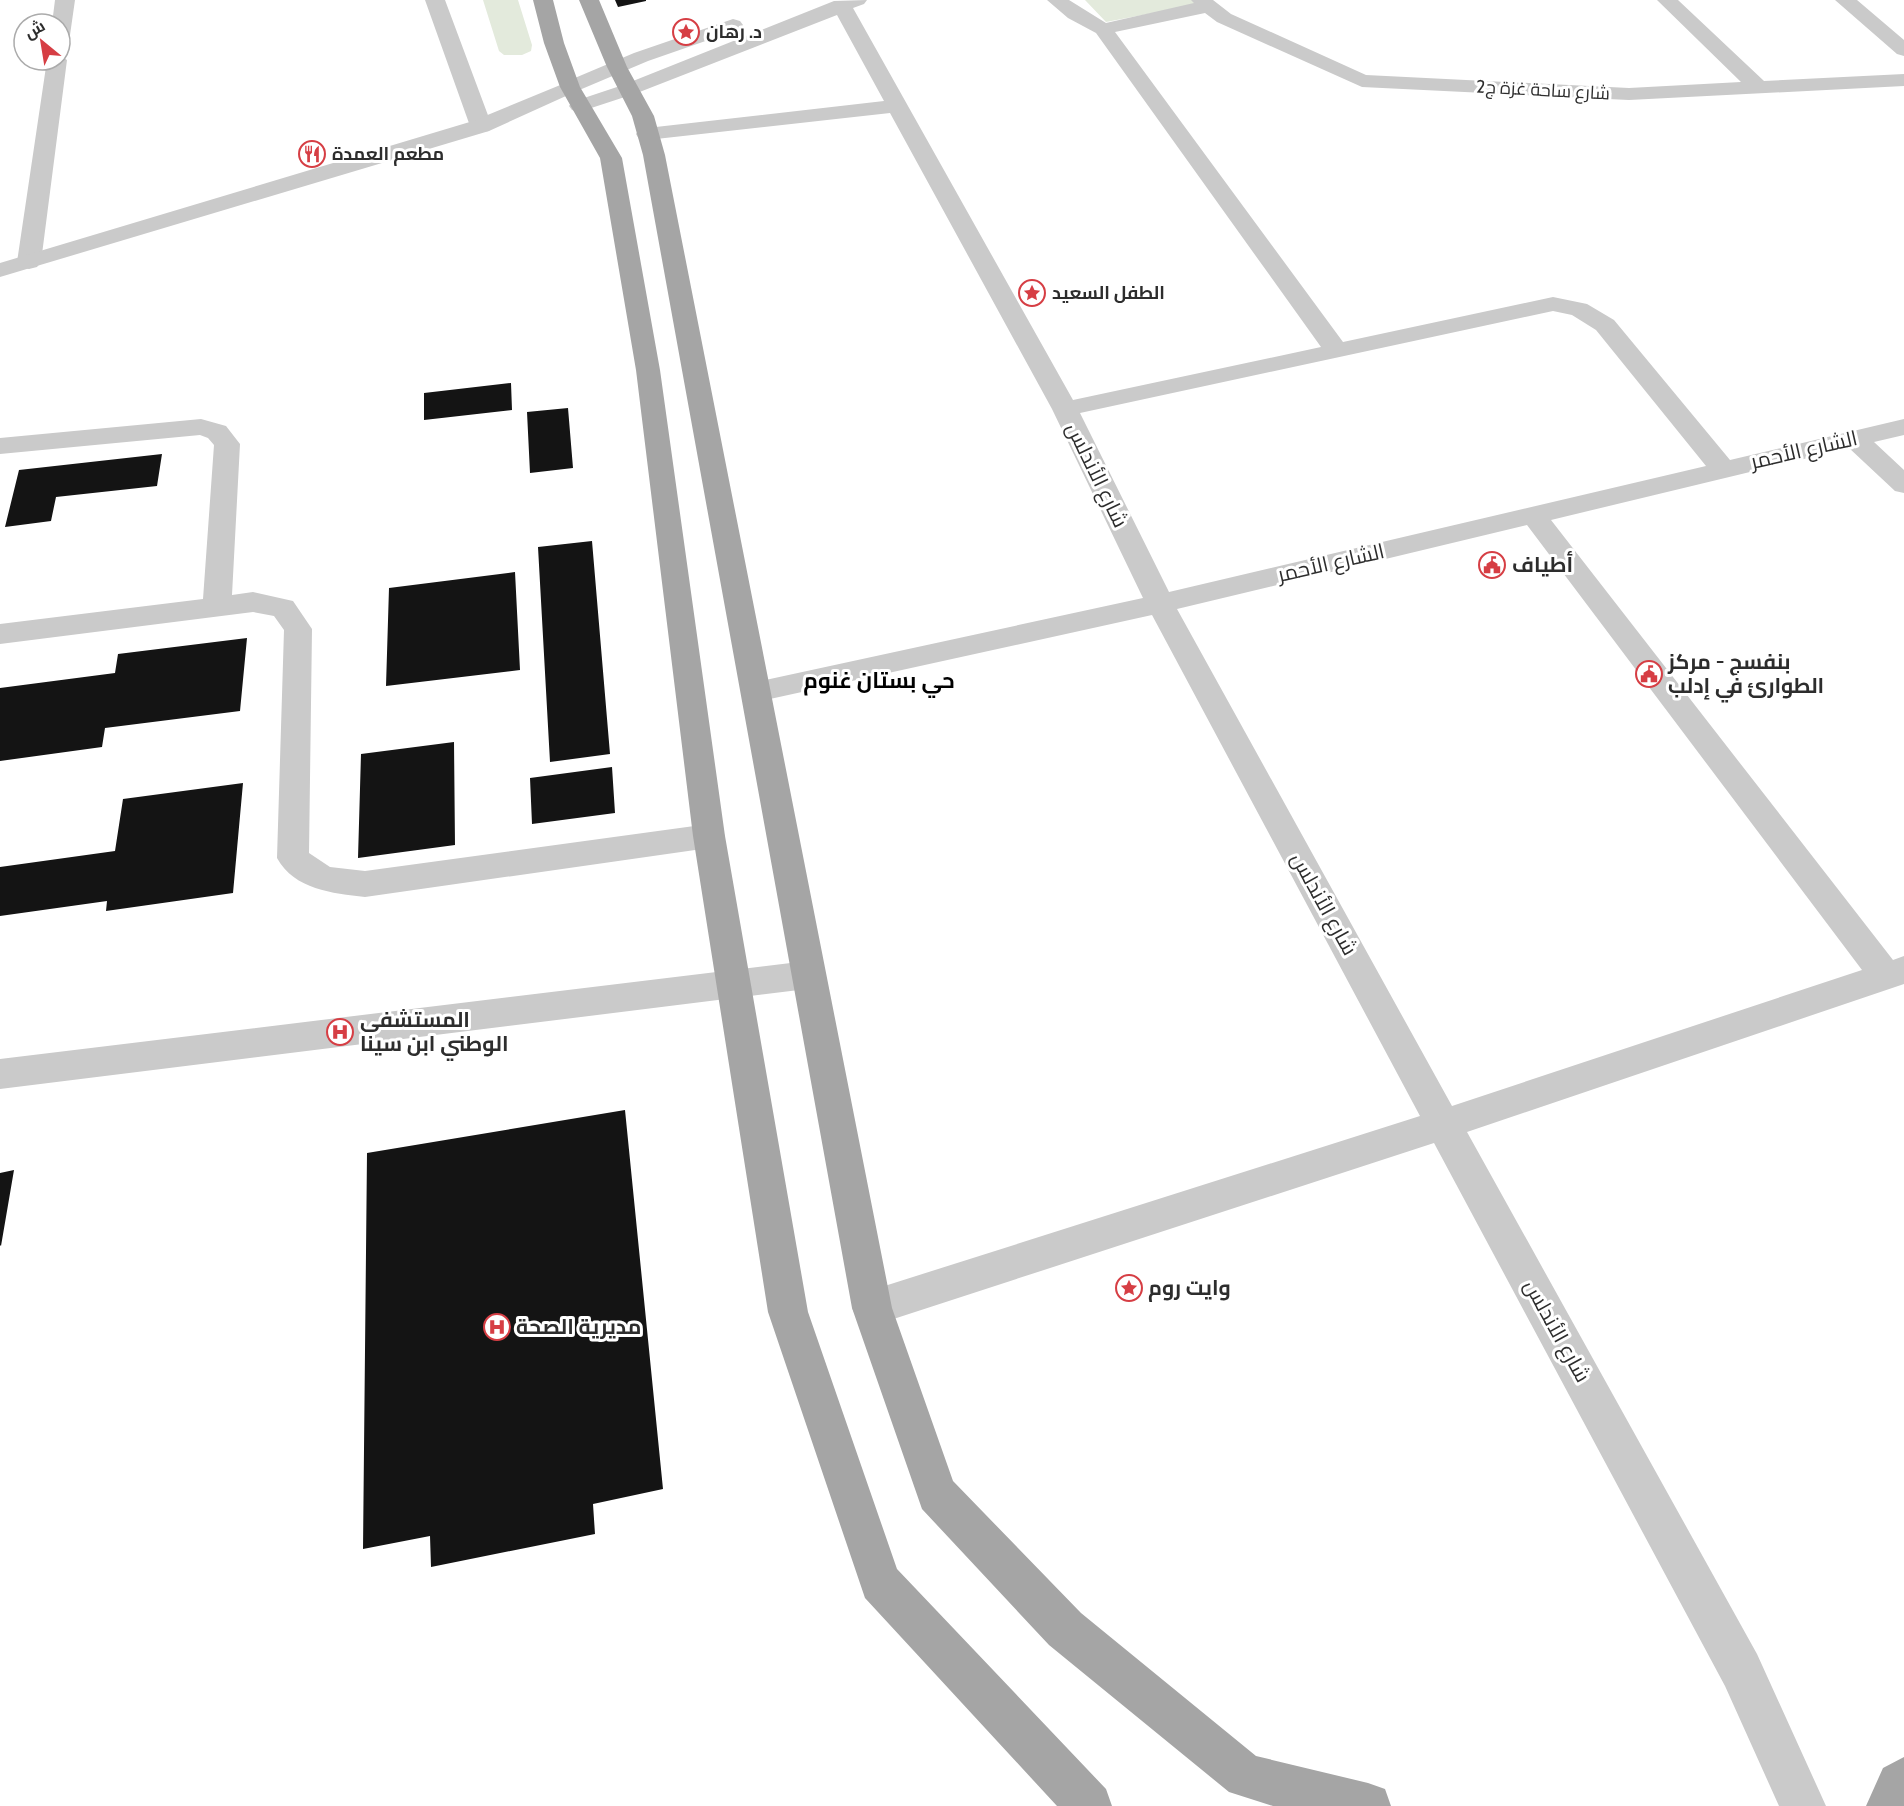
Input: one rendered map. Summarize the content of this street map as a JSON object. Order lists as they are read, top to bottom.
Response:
{
  "streets": {
    "street": ["شارع ساحة غزة ج2", "الشارع الأحمر", "شارع الأندلس"]
  },
  "crossings": [
    ["الشارع الأحمر", "شارع الأندلس"]
  ],
  "districts": ["حي بستان غنوم"],
  "places": {
    "place": ["د. رهان", "الطفل السعيد", "وايت روم"],
    "restaurant": ["مطعم العمدة"],
    "public building": ["أطياف", "بنفسج - مركز الطوارئ في إدلب"],
    "hospital": ["المستشفى الوطني ابن سينا", "مديرية الصحة"]
  },
  "north": "top left"
}
